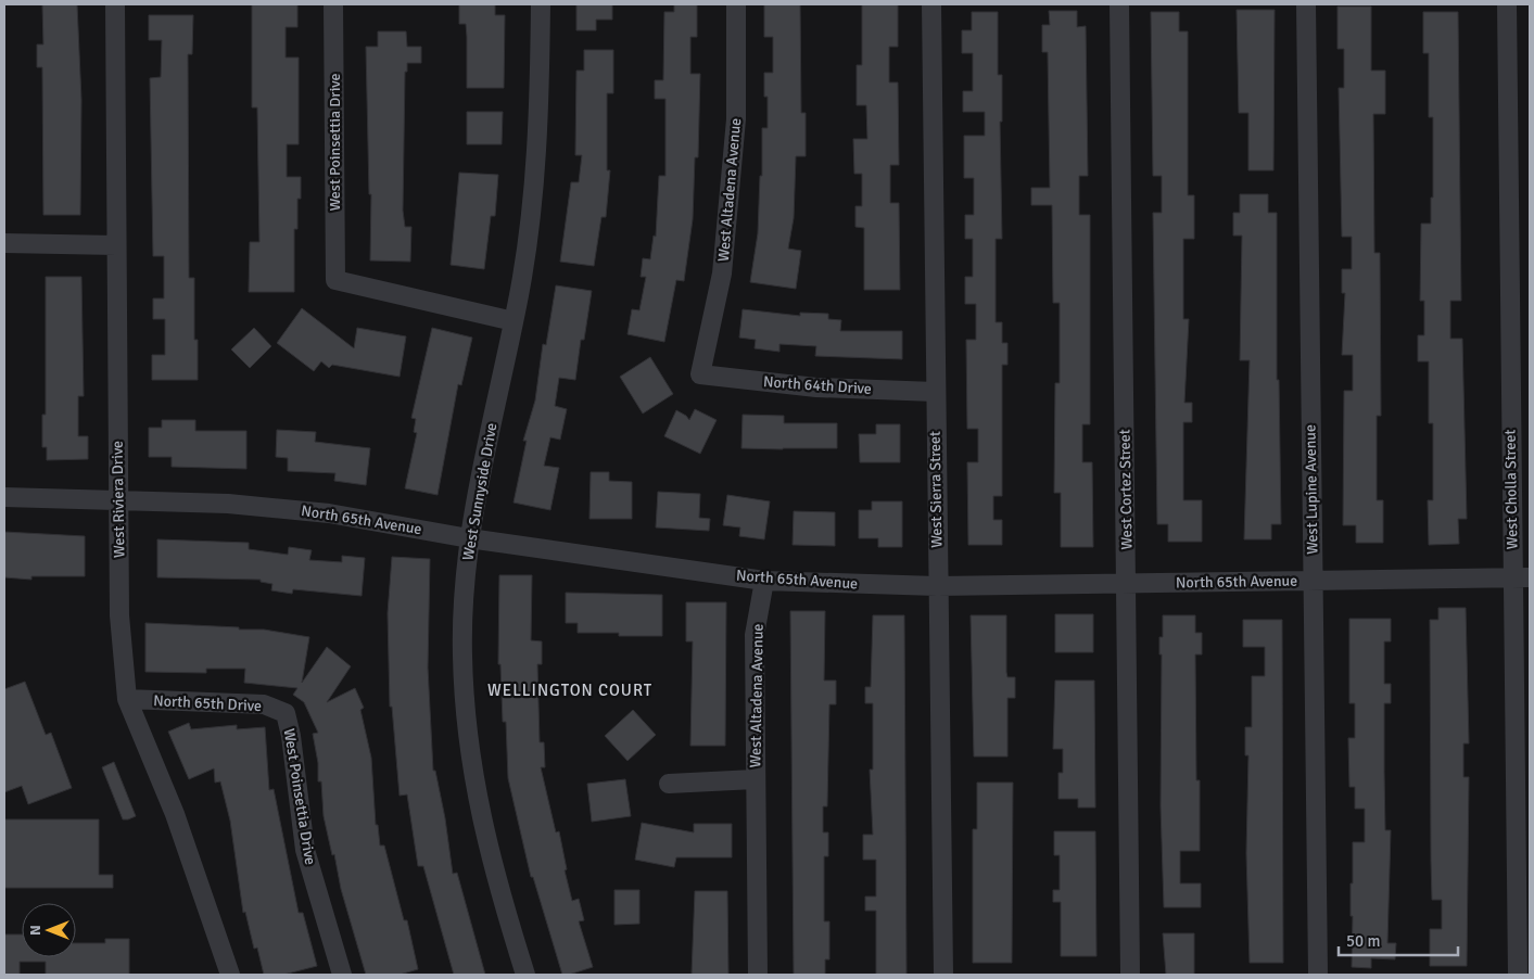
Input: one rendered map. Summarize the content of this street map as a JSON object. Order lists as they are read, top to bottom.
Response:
{
  "streets": {
    "street": [
      "West Poinsettia Drive",
      "West Altadena Avenue",
      "North 64th Drive",
      "West Sierra Street",
      "West Cortez Street",
      "West Lupine Avenue",
      "West Cholla Street",
      "West Sunnyside Drive",
      "West Riviera Drive",
      "North 65th Avenue",
      "North 65th Drive"
    ]
  },
  "crossings": [
    ["West Poinsettia Drive", "West Sunnyside Drive"],
    ["West Poinsettia Drive", "North 65th Drive"],
    ["West Altadena Avenue", "North 64th Drive"],
    ["West Altadena Avenue", "North 65th Avenue"],
    ["North 64th Drive", "West Sierra Street"],
    ["West Sierra Street", "North 65th Avenue"],
    ["West Cortez Street", "North 65th Avenue"],
    ["West Lupine Avenue", "North 65th Avenue"],
    ["West Cholla Street", "North 65th Avenue"],
    ["West Sunnyside Drive", "North 65th Avenue"],
    ["West Riviera Drive", "North 65th Avenue"],
    ["West Riviera Drive", "North 65th Drive"]
  ],
  "districts": ["WELLINGTON COURT"],
  "scale_bar": "50 m",
  "north": "left"
}
